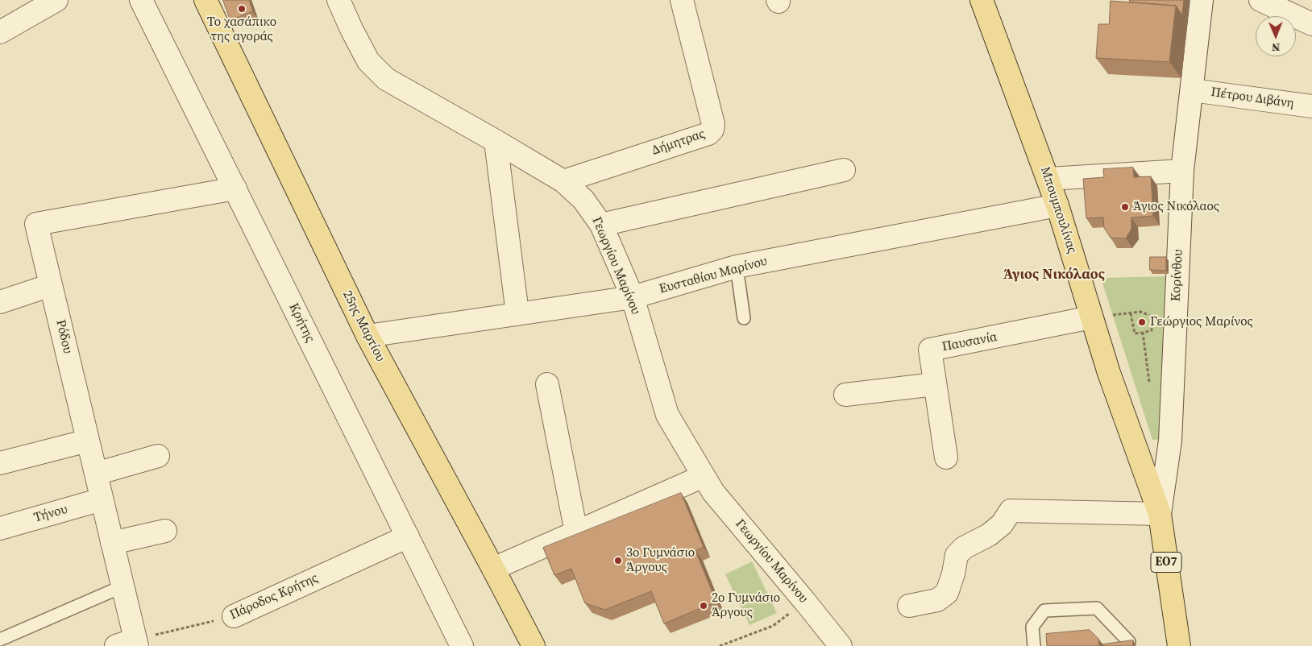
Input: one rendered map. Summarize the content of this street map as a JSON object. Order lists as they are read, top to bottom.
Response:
{
  "streets": {
    "main road": [
      "Μπουμπουλίνας",
      "Κορίνθου",
      "25ης Μαρτίου",
      "ΕΟ7"
    ],
    "street": [
      "Πέτρου Διβάνη",
      "Δήμητρας",
      "Γεωργίου Μαρίνου",
      "Ευσταθίου Μαρίνου",
      "Κρήτης",
      "Ρόδου",
      "Παυσανία",
      "Τήνου",
      "Πάροδος Κρήτης"
    ]
  },
  "crossings": [
    ["Πέτρου Διβάνη", "Κορίνθου"],
    ["Δήμητρας", "Γεωργίου Μαρίνου"],
    ["Μπουμπουλίνας", "Ευσταθίου Μαρίνου"],
    ["Μπουμπουλίνας", "Κορίνθου"],
    ["Μπουμπουλίνας", "Παυσανία"],
    ["Γεωργίου Μαρίνου", "Ευσταθίου Μαρίνου"],
    ["Ευσταθίου Μαρίνου", "25ης Μαρτίου"],
    ["Κρήτης", "Ρόδου"],
    ["Κρήτης", "Πάροδος Κρήτης"],
    ["Ρόδου", "Τήνου"],
    ["Ρόδου", "Πάροδος Κρήτης"]
  ],
  "districts": ["Άγιος Νικόλαος"],
  "places": [
    "Το χασάπικο της αγοράς",
    "Άγιος Νικόλαος",
    "Γεώργιος Μαρίνος",
    "3ο Γυμνάσιο Άργους",
    "2ο Γυμνάσιο Άργους"
  ],
  "north": "bottom"
}
